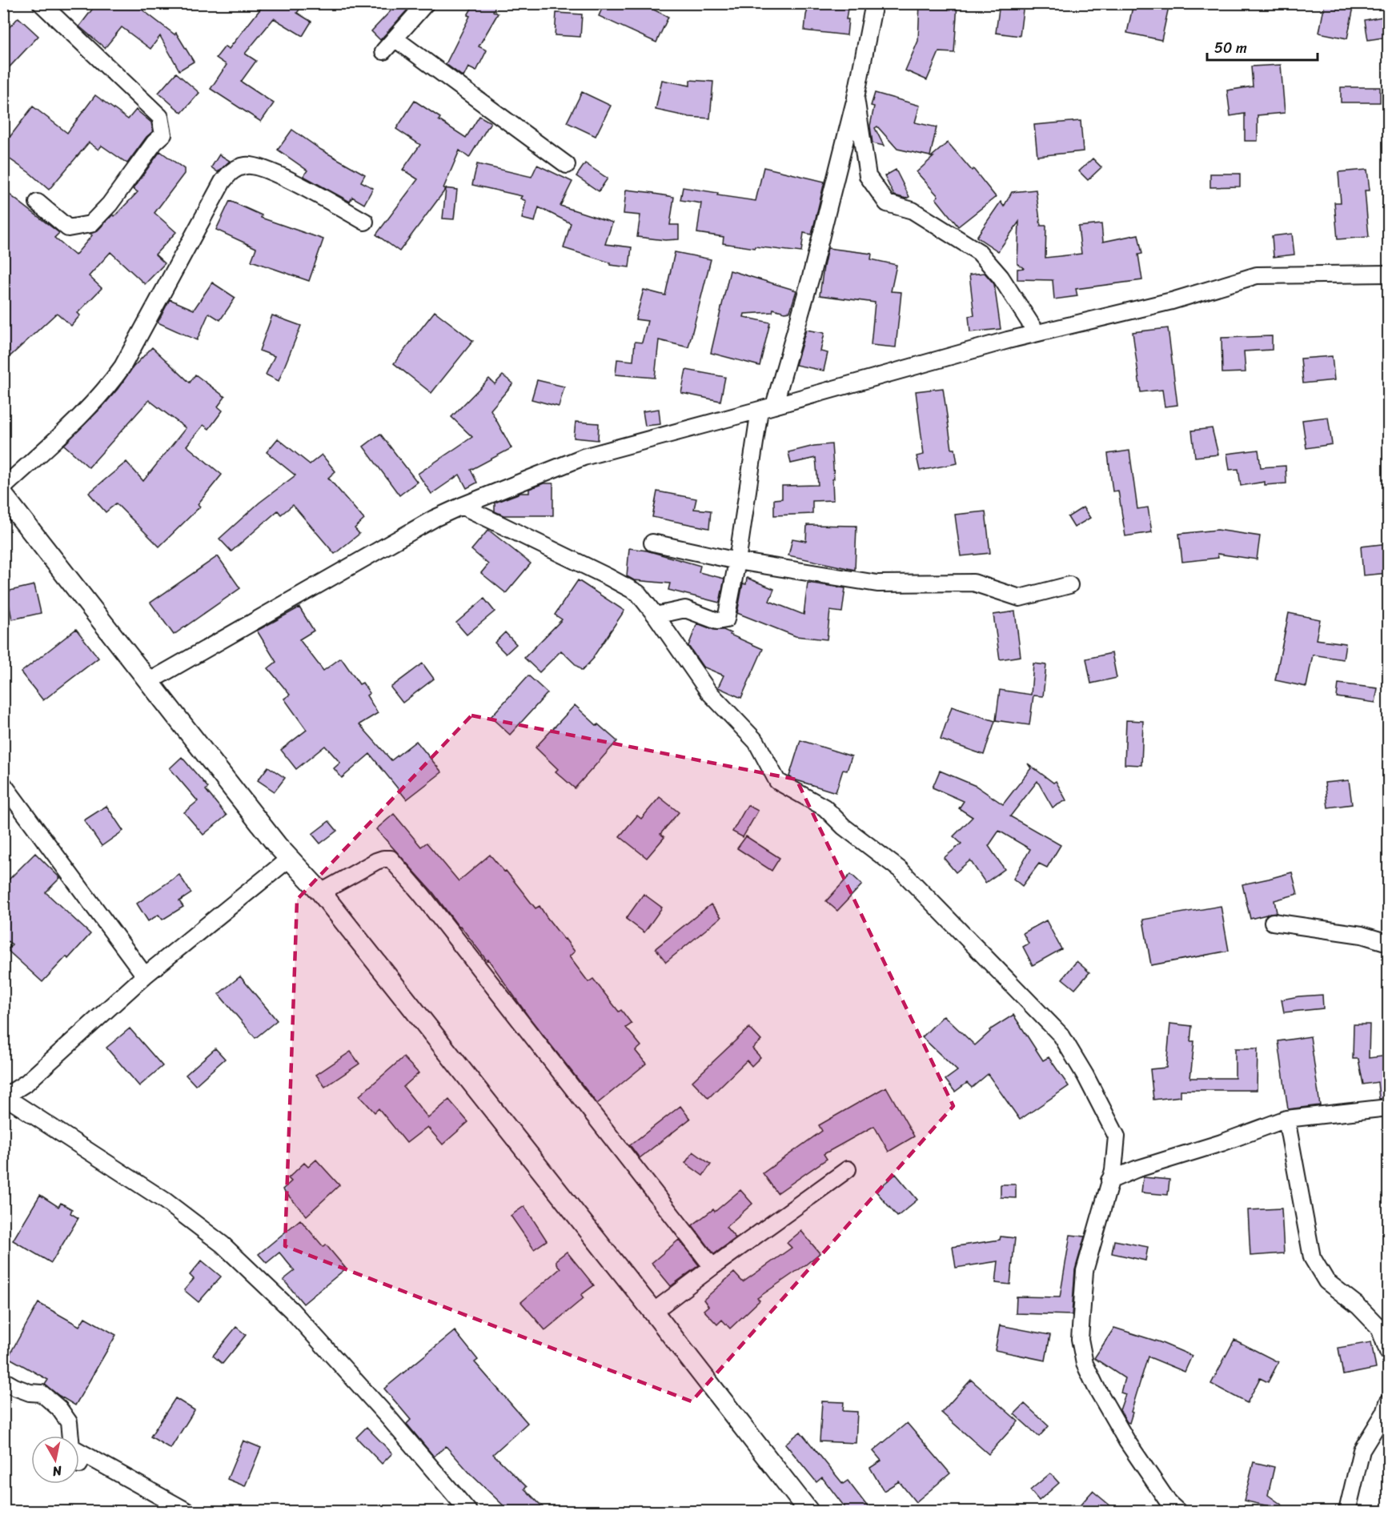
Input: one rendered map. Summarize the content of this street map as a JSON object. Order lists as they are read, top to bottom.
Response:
{
  "scale_bar": "50 m",
  "north": "bottom"
}
